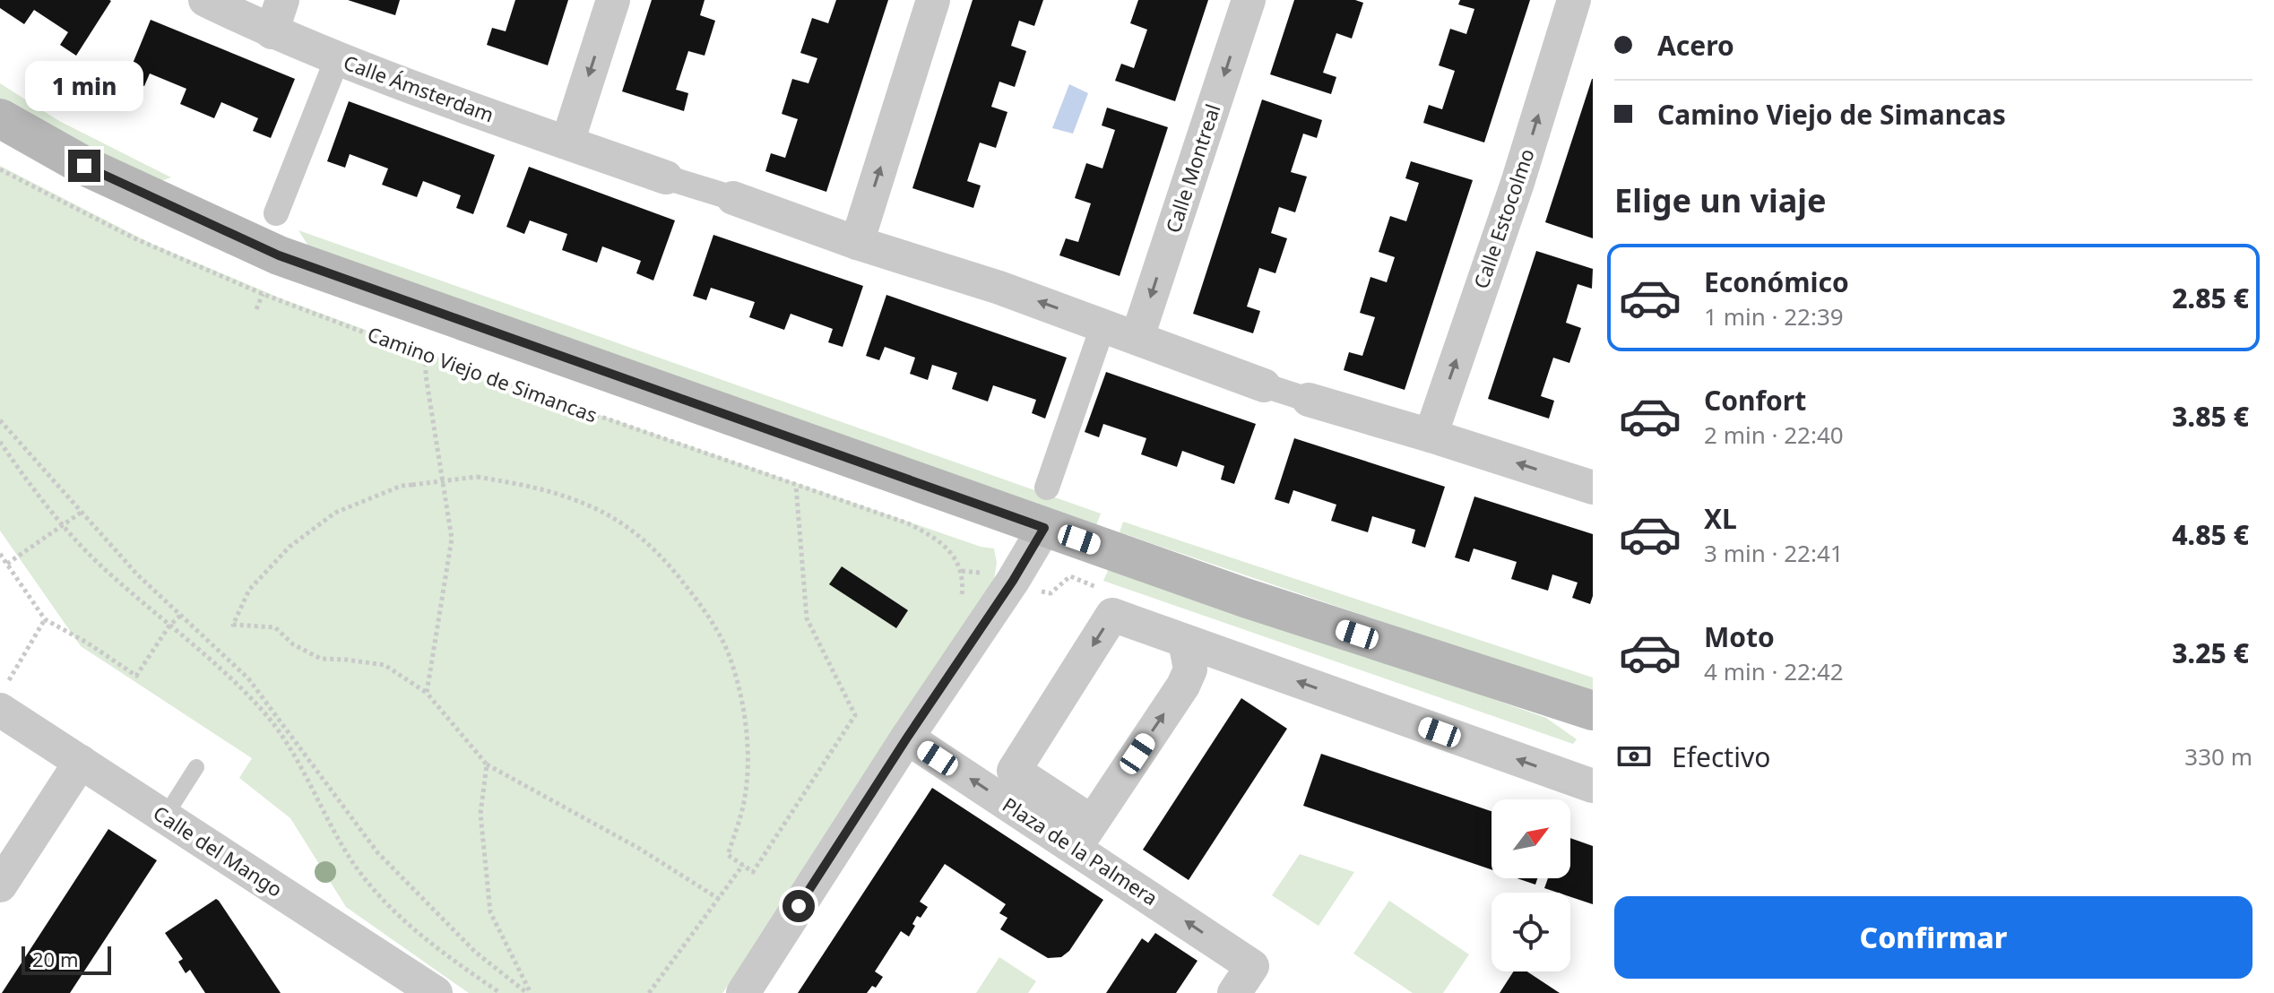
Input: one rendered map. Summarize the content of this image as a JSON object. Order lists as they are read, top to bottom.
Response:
{
  "streets": {
    "street": [
      "Calle Ámsterdam",
      "Calle Montreal",
      "Calle Estocolmo",
      "Calle del Mango",
      "Plaza de la Palmera"
    ],
    "path": ["Camino Viejo de Simancas"]
  },
  "one_way": ["Calle Estocolmo"],
  "scale_bar": "20 m",
  "north": "top right",
  "page": {
    "banner": ["Acero", "Camino Viejo de Simancas"],
    "bubble": "1 min",
    "heading": "Elige un viaje",
    "list": [
      {
        "name": "Económico",
        "note": "1 min · 22:39",
        "value": "2.85 €"
      },
      {
        "name": "Confort",
        "note": "2 min · 22:40",
        "value": "3.85 €"
      },
      {
        "name": "XL",
        "note": "3 min · 22:41",
        "value": "4.85 €"
      },
      {
        "name": "Moto",
        "note": "4 min · 22:42",
        "value": "3.25 €"
      }
    ],
    "pay": ["Efectivo", "330 m"],
    "buttons": "Confirmar",
    "scale": "20 m"
  }
}
